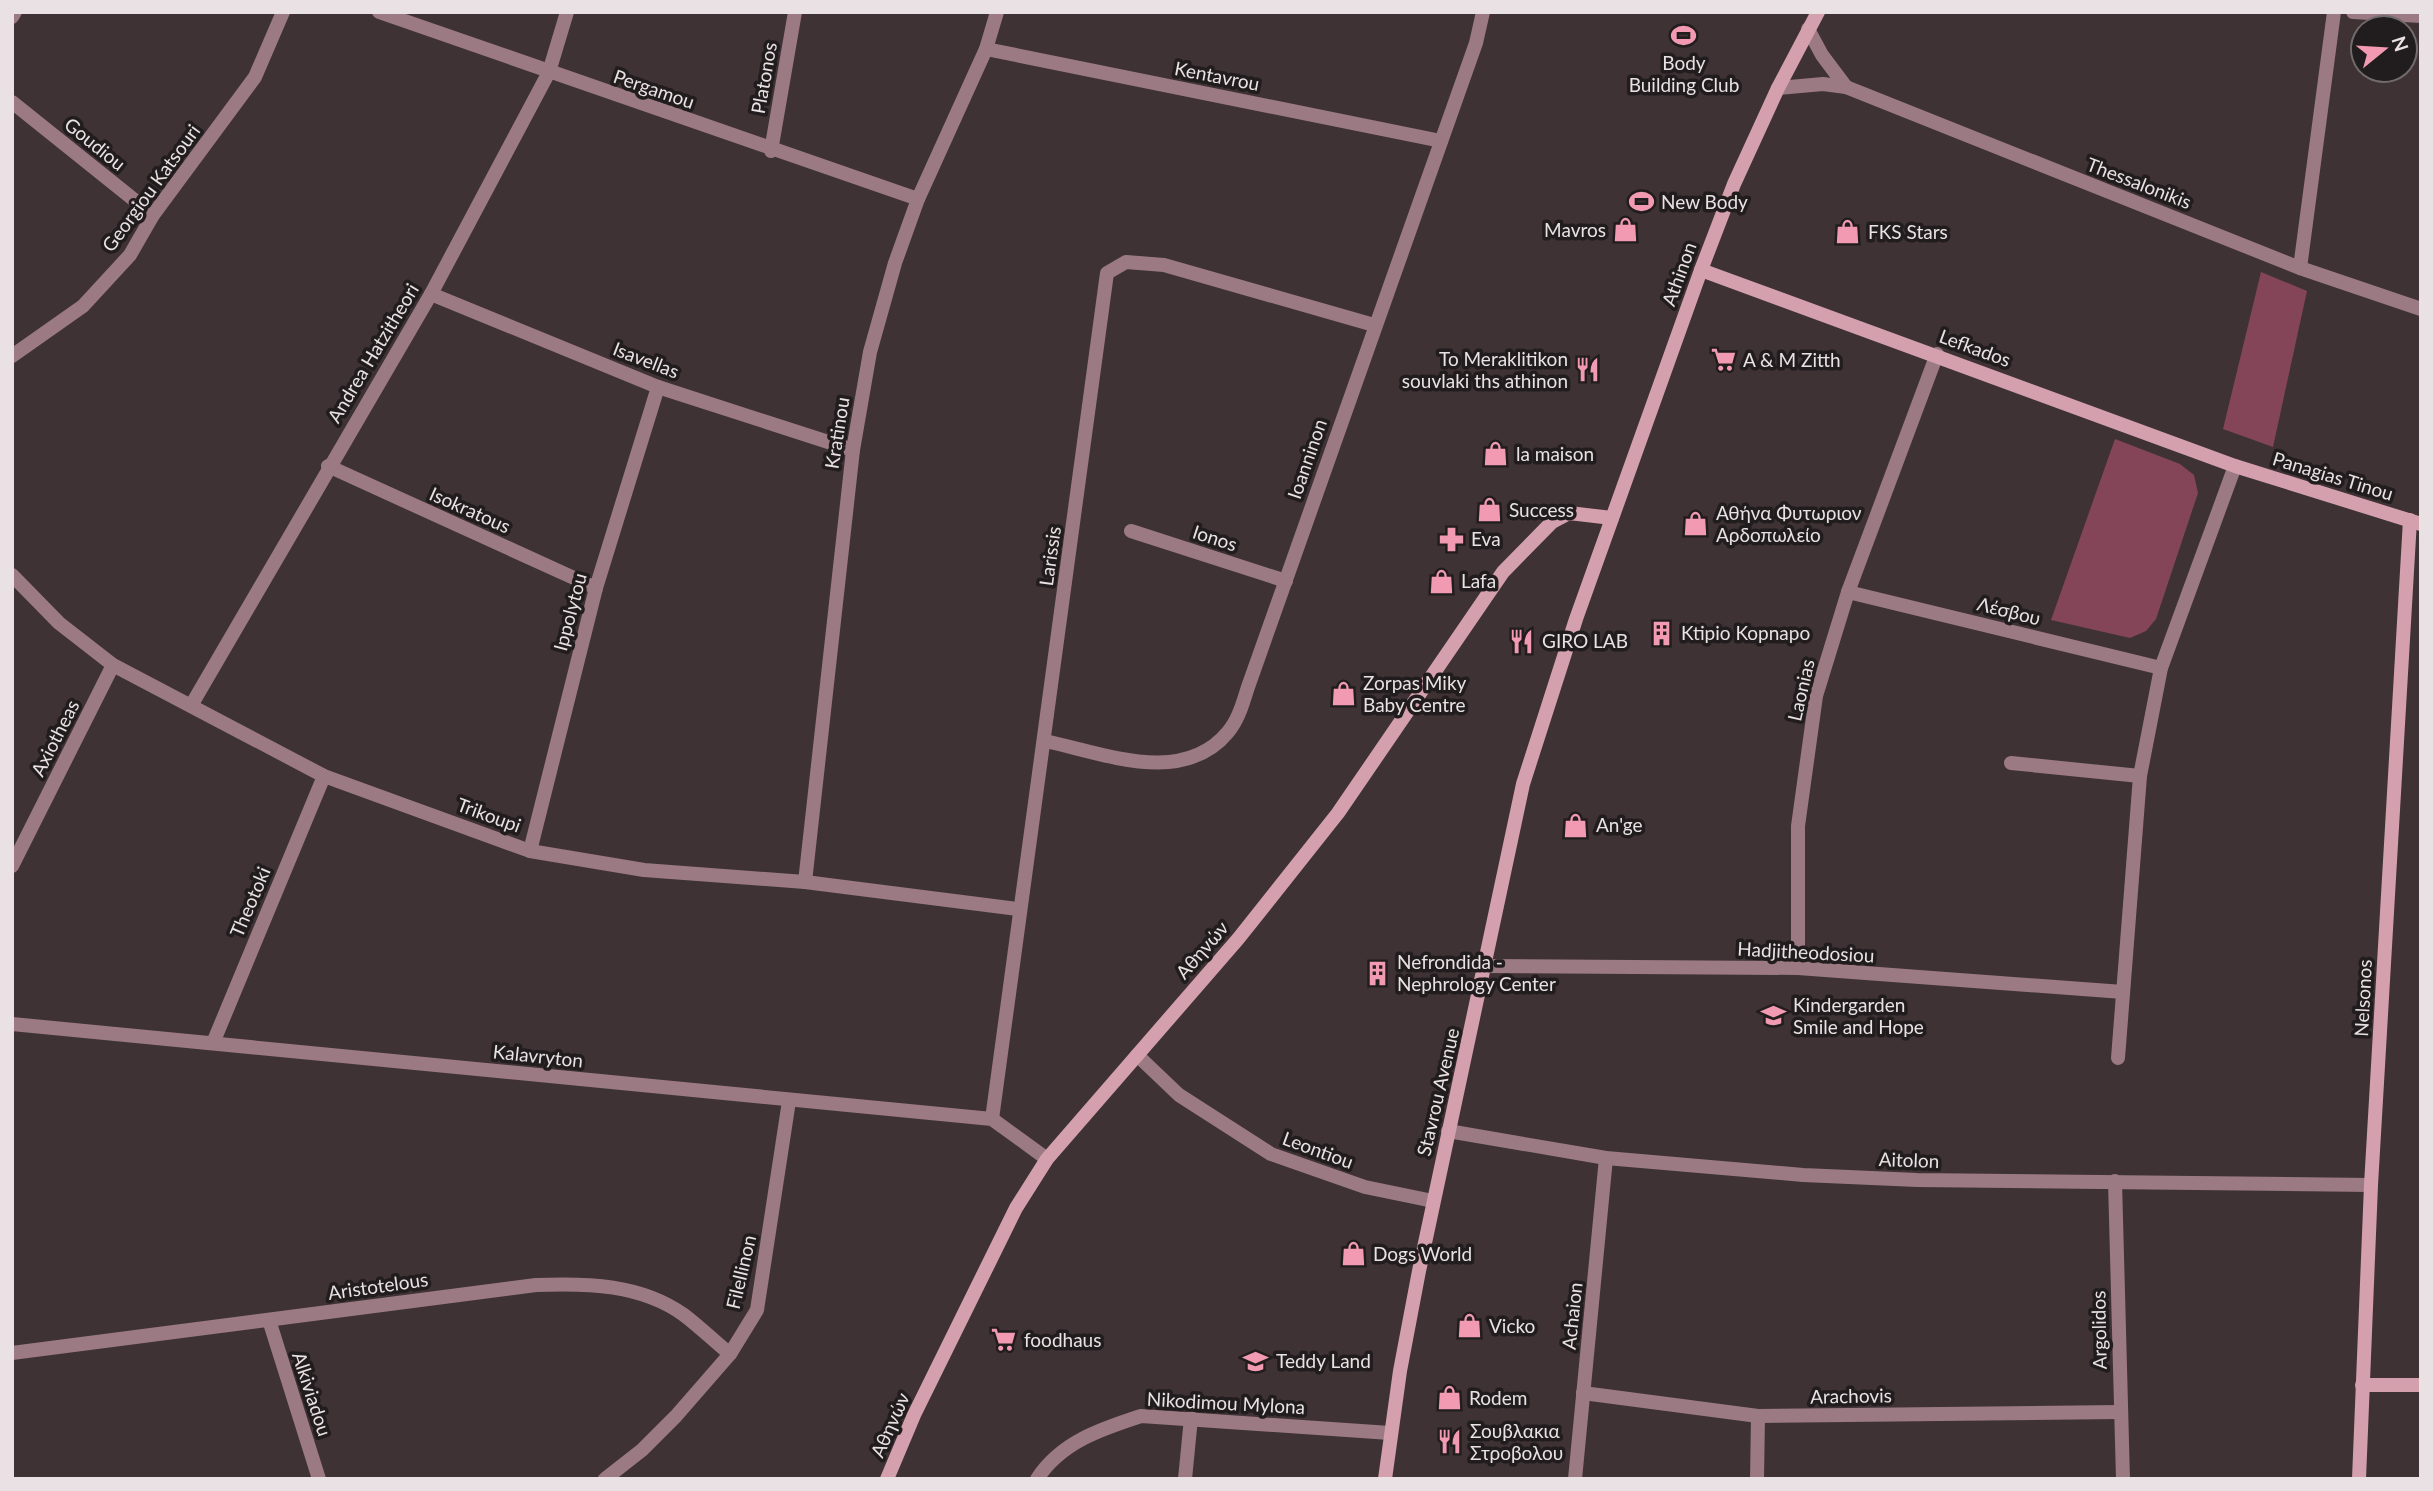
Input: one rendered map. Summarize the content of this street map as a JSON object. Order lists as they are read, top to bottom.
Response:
{
  "streets": {
    "street": [
      "Kentavrou",
      "Platonos",
      "Pergamou",
      "Goudiou",
      "Thessalonikis",
      "Georgiou Katsouri",
      "Athinon",
      "Lefkados",
      "Andrea Hatzitheori",
      "Isavellas",
      "Kratinou",
      "Ioanninon",
      "Panagias Tinou",
      "Isokratous",
      "Ionos",
      "Larissis",
      "Λέσβου",
      "Ippolytou",
      "Laonias",
      "Axiotheas",
      "Trikoupi",
      "Theotoki",
      "Αθηνών",
      "Hadjitheodosiou",
      "Nelsonos",
      "Kalavryton",
      "Stavrou Avenue",
      "Leontiou",
      "Aitolon",
      "Filellinon",
      "Aristotelous",
      "Achaion",
      "Argolidos",
      "Alkiviadou",
      "Arachovis",
      "Nikodimou Mylona"
    ]
  },
  "crossings": [
    ["Kentavrou", "Kratinou"],
    ["Kentavrou", "Ioanninon"],
    ["Platonos", "Pergamou"],
    ["Pergamou", "Andrea Hatzitheori"],
    ["Pergamou", "Kratinou"],
    ["Goudiou", "Georgiou Katsouri"],
    ["Athinon", "Lefkados"],
    ["Athinon", "Αθηνών"],
    ["Athinon", "Stavrou Avenue"],
    ["Lefkados", "Panagias Tinou"],
    ["Lefkados", "Laonias"],
    ["Andrea Hatzitheori", "Isavellas"],
    ["Andrea Hatzitheori", "Isokratous"],
    ["Andrea Hatzitheori", "Trikoupi"],
    ["Isavellas", "Kratinou"],
    ["Isavellas", "Ippolytou"],
    ["Kratinou", "Trikoupi"],
    ["Ioanninon", "Ionos"],
    ["Ioanninon", "Larissis"],
    ["Panagias Tinou", "Nelsonos"],
    ["Isokratous", "Ippolytou"],
    ["Larissis", "Trikoupi"],
    ["Larissis", "Kalavryton"],
    ["Λέσβου", "Laonias"],
    ["Ippolytou", "Trikoupi"],
    ["Laonias", "Hadjitheodosiou"],
    ["Axiotheas", "Trikoupi"],
    ["Trikoupi", "Theotoki"],
    ["Theotoki", "Kalavryton"],
    ["Αθηνών", "Stavrou Avenue"],
    ["Αθηνών", "Leontiou"],
    ["Hadjitheodosiou", "Stavrou Avenue"],
    ["Nelsonos", "Aitolon"],
    ["Kalavryton", "Filellinon"],
    ["Stavrou Avenue", "Leontiou"],
    ["Stavrou Avenue", "Aitolon"],
    ["Stavrou Avenue", "Nikodimou Mylona"],
    ["Aitolon", "Achaion"],
    ["Aitolon", "Argolidos"],
    ["Filellinon", "Aristotelous"],
    ["Aristotelous", "Alkiviadou"],
    ["Achaion", "Arachovis"],
    ["Argolidos", "Arachovis"]
  ],
  "places": {
    "sports": ["Body Building Club", "New Body"],
    "shop": [
      "Mavros",
      "FKS Stars",
      "la maison",
      "Success",
      "Αθήνα Φυτωριον Αρδοπωλείο",
      "Lafa",
      "Zorpas Miky Baby Centre",
      "An'ge",
      "Dogs World",
      "Vicko",
      "Rodem"
    ],
    "supermarket": ["A & M Zitth", "foodhaus"],
    "restaurant": ["To Meraklitikon souvlaki ths athinon", "GIRO LAB", "Σουβλακια Στροβολου"],
    "pharmacy": ["Eva"],
    "building": ["Ktipio Kopnapo", "Nefrondida - Nephrology Center"],
    "school or university": ["Kindergarden Smile and Hope", "Teddy Land"]
  },
  "north": "right"
}
